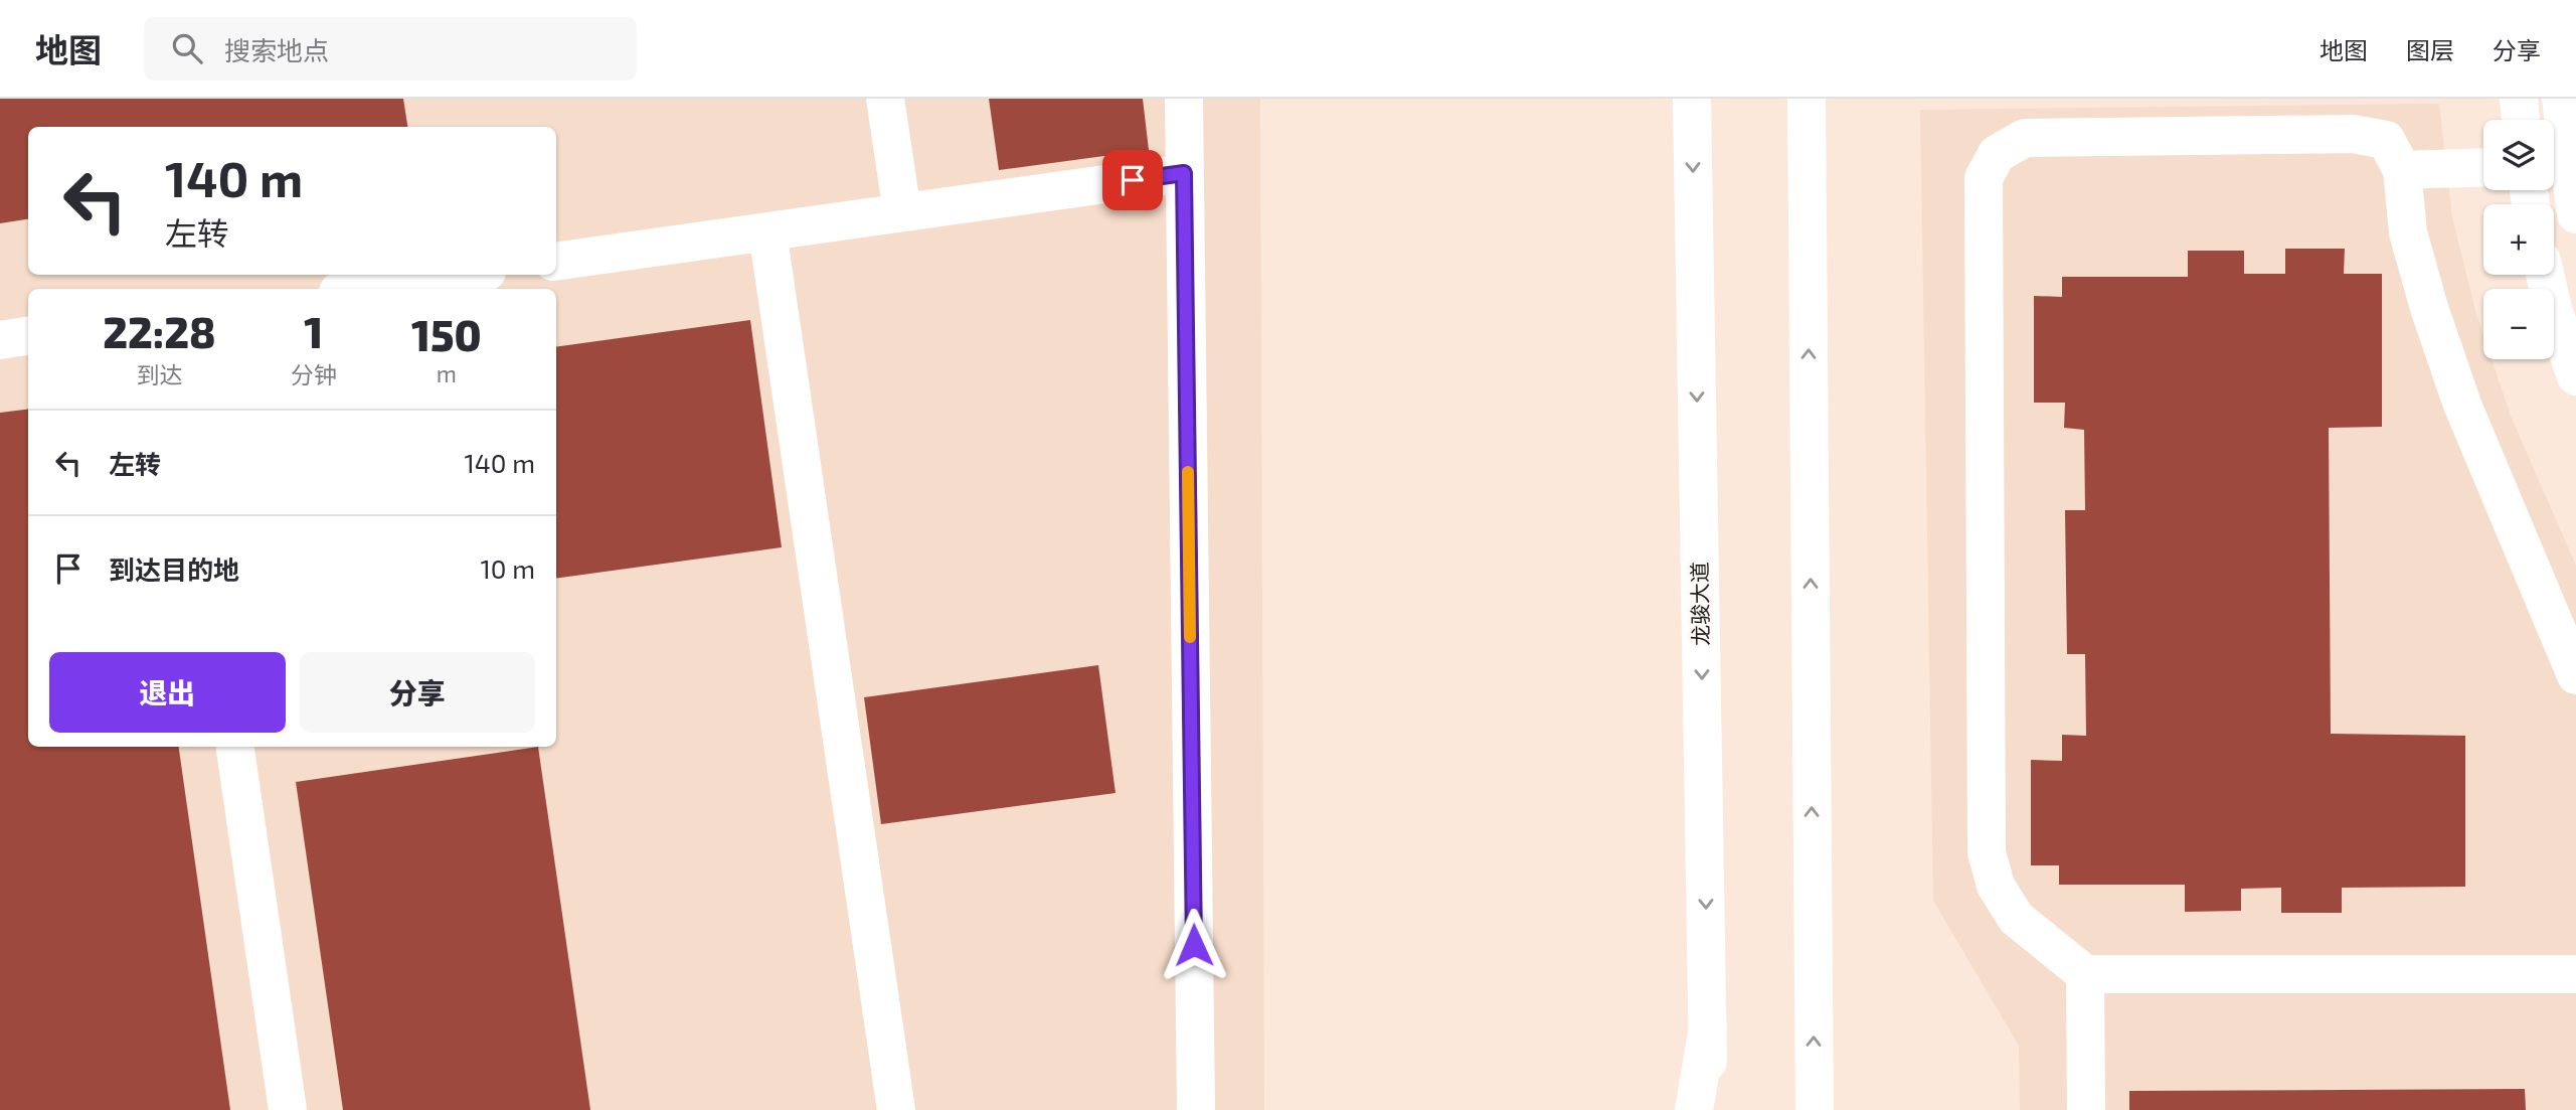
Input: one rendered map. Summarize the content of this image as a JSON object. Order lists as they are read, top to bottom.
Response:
{
  "streets": {
    "main road": ["龙骏大道"]
  },
  "page": {
    "header": "地图",
    "search": "搜索地点",
    "nav": ["地图", "图层", "分享"],
    "map_buttons": ["+", "−"],
    "turn": ["140 m", "左转"],
    "eta": [
      "22:28",
      "到达",
      "1",
      "分钟",
      "150",
      "m"
    ],
    "list": [
      {
        "name": "左转",
        "value": "140 m"
      },
      {
        "name": "到达目的地",
        "value": "10 m"
      }
    ],
    "buttons": ["退出", "分享"]
  }
}
